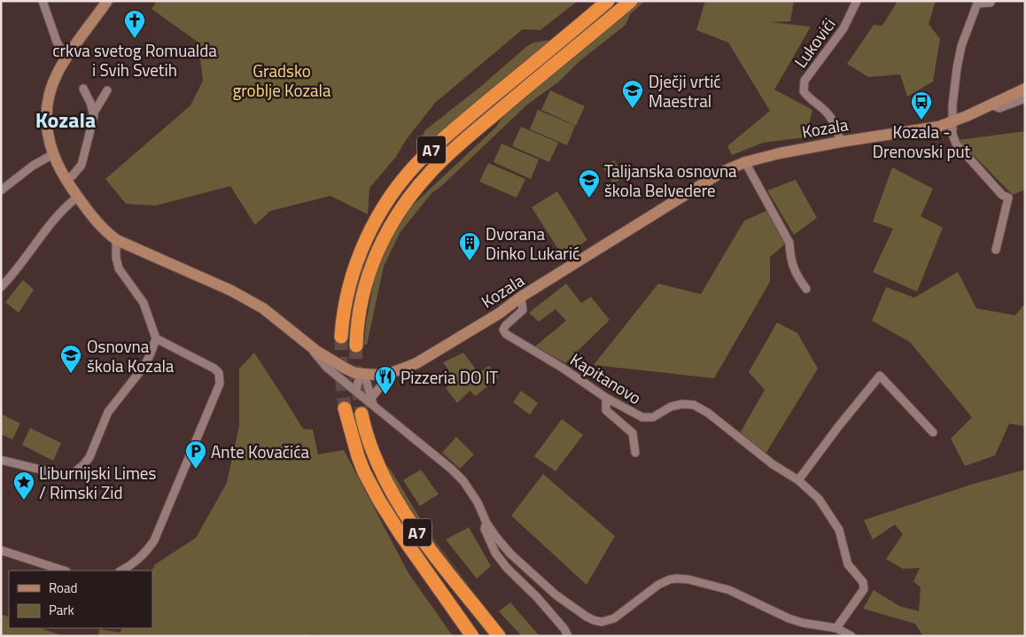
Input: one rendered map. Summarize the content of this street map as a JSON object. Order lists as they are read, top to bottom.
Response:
{
  "streets": {
    "highway": ["A7"],
    "main road": ["Kozala"],
    "street": ["Lukovići", "Kapitanovo"]
  },
  "crossings": [
    ["Lukovići", "Kozala"],
    ["Kozala", "Kapitanovo"]
  ],
  "districts": ["Kozala"],
  "parks": ["Gradsko groblje Kozala"],
  "places": {
    "church": ["crkva svetog Romualda i Svih Svetih"],
    "school or university": ["Dječji vrtić Maestral", "Talijanska osnovna škola Belvedere", "Osnovna škola Kozala"],
    "bus stop": ["Kozala - Drenovski put"],
    "building": ["Dvorana Dinko Lukarić"],
    "restaurant": ["Pizzeria DO IT"],
    "parking": ["Ante Kovačića"],
    "place": ["Liburnijski Limes / Rimski Zid"]
  },
  "legend": ["Road", "Park"]
}
